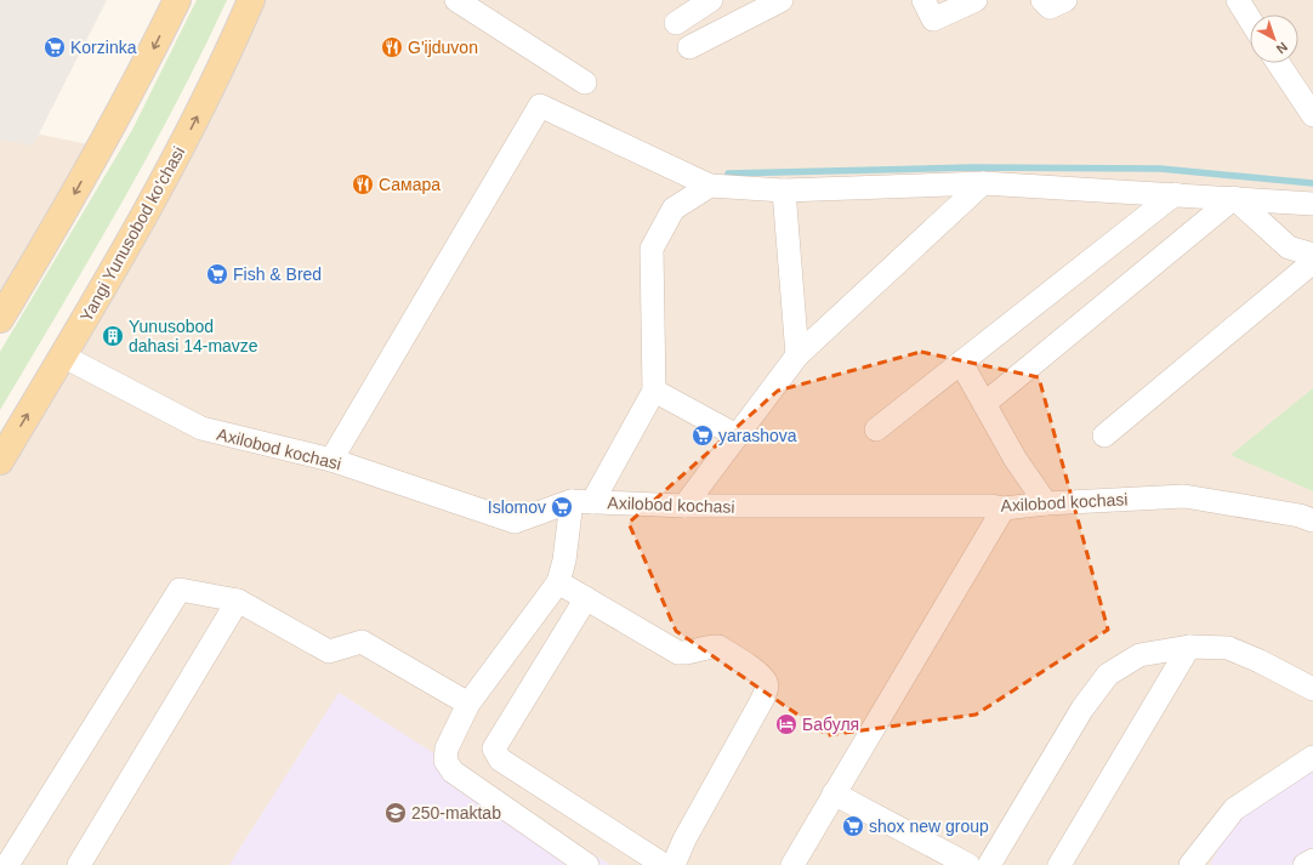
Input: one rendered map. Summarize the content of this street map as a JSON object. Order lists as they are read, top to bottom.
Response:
{
  "streets": {
    "main road": ["Yangi Yunusobod ko'chasi"],
    "street": ["Axilobod kochasi"]
  },
  "crossings": [
    ["Yangi Yunusobod ko'chasi", "Axilobod kochasi"]
  ],
  "places": {
    "supermarket": [
      "Korzinka",
      "Fish & Bred",
      "yarashova",
      "Islomov",
      "shox new group"
    ],
    "restaurant": ["G'ijduvon", "Самара"],
    "building": ["Yunusobod dahasi 14-mavze"],
    "hotel": ["Бабуля"],
    "school or university": ["250-maktab"]
  },
  "north": "bottom right"
}
